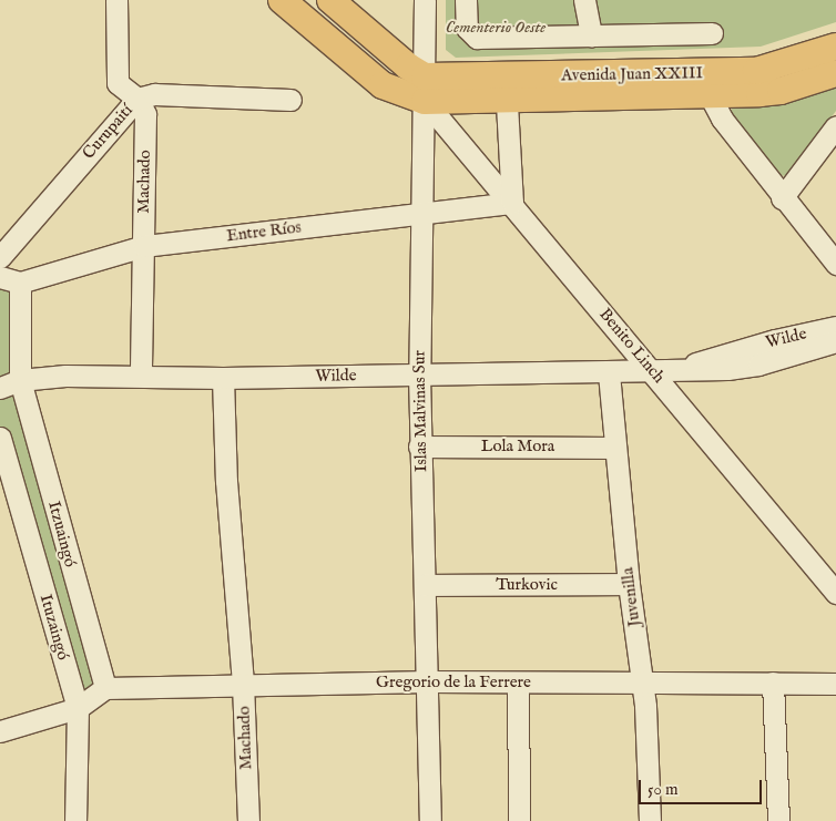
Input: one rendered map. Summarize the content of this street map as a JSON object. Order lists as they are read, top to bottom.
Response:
{
  "streets": {
    "main road": ["Avenida Juan XXIII"],
    "street": [
      "Curupaití",
      "Machado",
      "Entre Ríos",
      "Wilde",
      "Benito Linch",
      "Islas Malvinas Sur",
      "Lola Mora",
      "Itzuaingó",
      "Turkovic",
      "Juvenilla",
      "Ituzaingó",
      "Gregorio de la Ferrere"
    ]
  },
  "crossings": [
    ["Avenida Juan XXIII", "Benito Linch"],
    ["Avenida Juan XXIII", "Islas Malvinas Sur"],
    ["Curupaití", "Machado"],
    ["Machado", "Entre Ríos"],
    ["Machado", "Wilde"],
    ["Machado", "Gregorio de la Ferrere"],
    ["Entre Ríos", "Benito Linch"],
    ["Entre Ríos", "Islas Malvinas Sur"],
    ["Wilde", "Benito Linch"],
    ["Wilde", "Islas Malvinas Sur"],
    ["Wilde", "Itzuaingó"],
    ["Wilde", "Juvenilla"],
    ["Benito Linch", "Islas Malvinas Sur"],
    ["Islas Malvinas Sur", "Lola Mora"],
    ["Islas Malvinas Sur", "Turkovic"],
    ["Islas Malvinas Sur", "Gregorio de la Ferrere"],
    ["Lola Mora", "Juvenilla"],
    ["Itzuaingó", "Gregorio de la Ferrere"],
    ["Turkovic", "Juvenilla"],
    ["Juvenilla", "Gregorio de la Ferrere"]
  ],
  "parks": ["Cementerio Oeste"],
  "scale_bar": "50 m"
}
